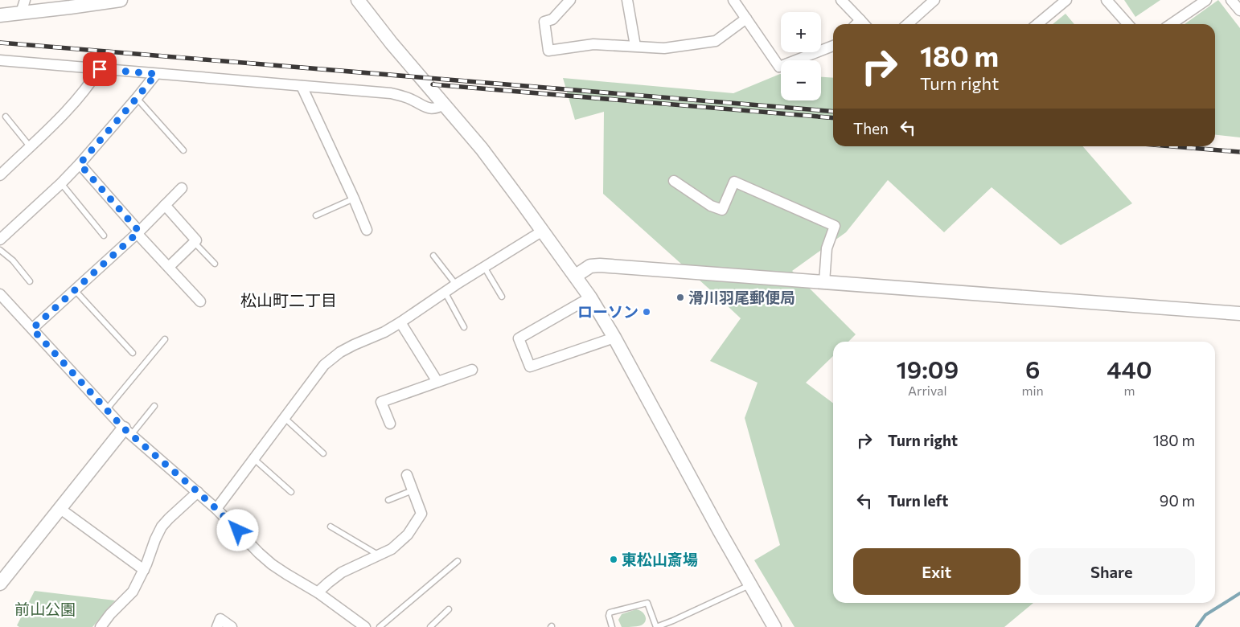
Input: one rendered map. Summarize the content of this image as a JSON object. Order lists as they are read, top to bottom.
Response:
{
  "districts": ["松山町二丁目"],
  "parks": ["前山公園"],
  "places": ["滑川羽尾郵便局", "ローソン", "東松山斎場"],
  "page": {
    "map_buttons": ["+", "−"],
    "turn": ["180 m", "Turn right"],
    "then": "Then",
    "eta": [
      "19:09",
      "Arrival",
      "6",
      "min",
      "440",
      "m"
    ],
    "list": [
      {
        "name": "Turn right",
        "value": "180 m"
      },
      {
        "name": "Turn left",
        "value": "90 m"
      }
    ],
    "buttons": ["Exit", "Share"]
  }
}
